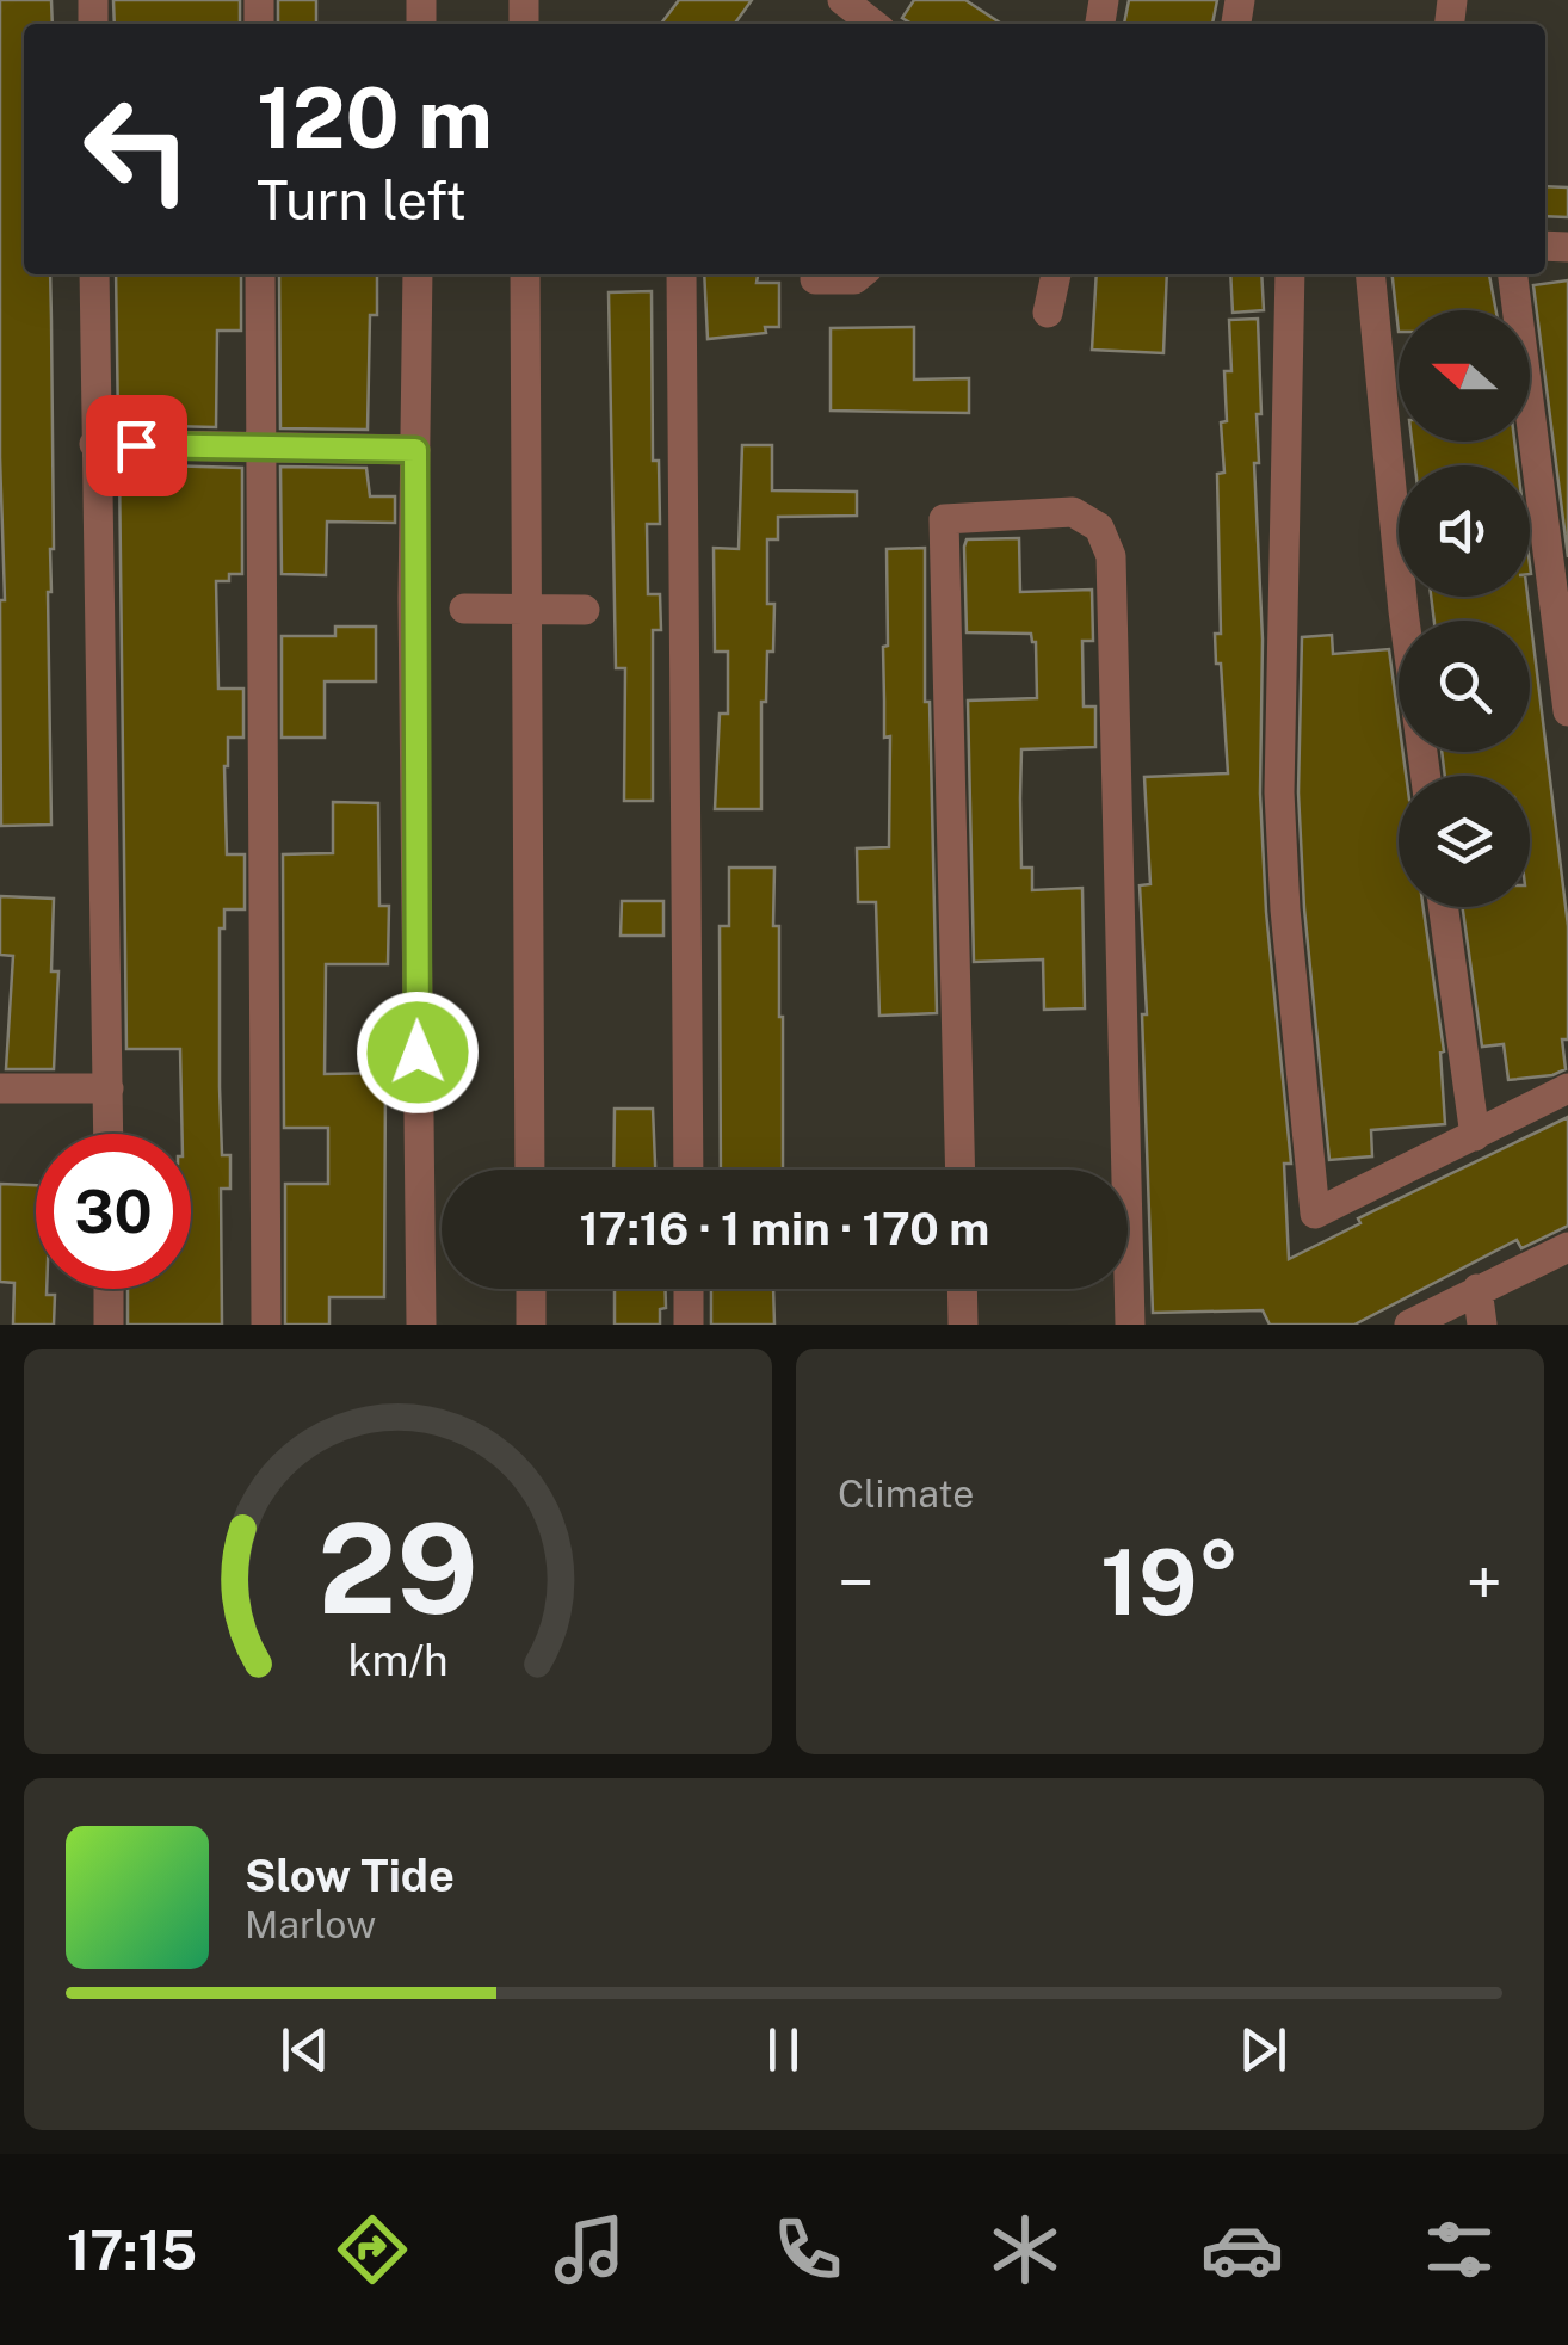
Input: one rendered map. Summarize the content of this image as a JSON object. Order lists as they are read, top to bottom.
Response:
{
  "north": "left",
  "page": {
    "turn": ["120 m", "Turn left"],
    "limit": "30",
    "trip": "17:16 · 1 min · 170 m",
    "tile": "Climate",
    "heat": ["−", "19°", "+"],
    "song": ["Slow Tide", "Marlow"],
    "tabs": "17:15",
    "gauge": ["29", "km/h"]
  }
}
